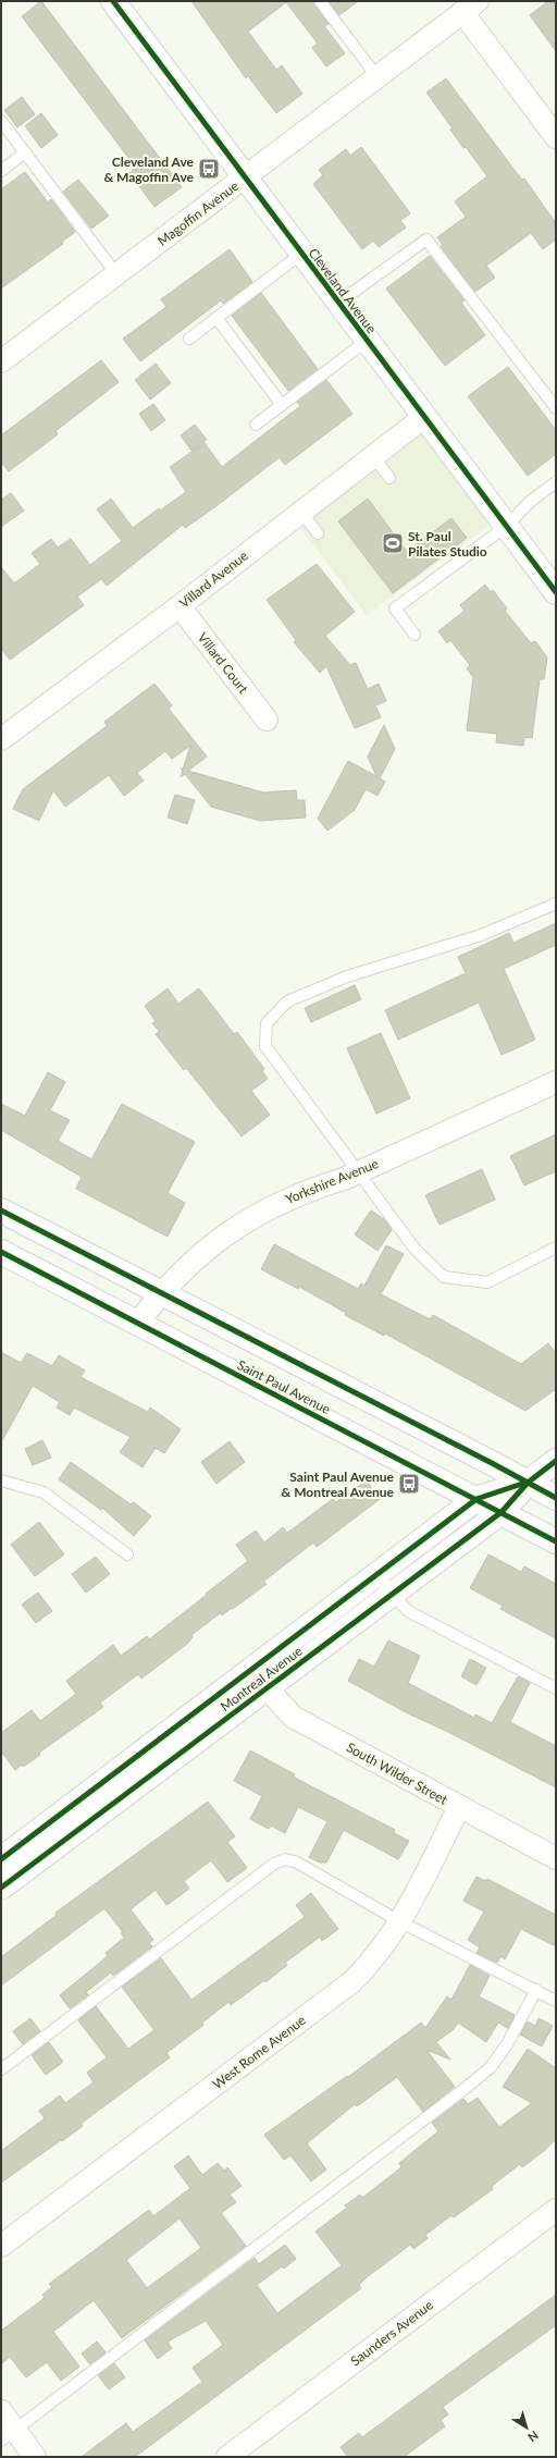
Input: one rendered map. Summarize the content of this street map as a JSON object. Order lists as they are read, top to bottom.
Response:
{
  "streets": {
    "street": [
      "Magoffin Avenue",
      "Cleveland Avenue",
      "Villard Avenue",
      "Villard Court",
      "Yorkshire Avenue",
      "Saint Paul Avenue",
      "Montreal Avenue",
      "South Wilder Street",
      "West Rome Avenue",
      "Saunders Avenue"
    ]
  },
  "crossings": [
    ["Magoffin Avenue", "Cleveland Avenue"],
    ["Cleveland Avenue", "Villard Avenue"],
    ["Villard Avenue", "Villard Court"],
    ["Yorkshire Avenue", "Saint Paul Avenue"],
    ["Saint Paul Avenue", "Montreal Avenue"],
    ["Montreal Avenue", "South Wilder Street"],
    ["South Wilder Street", "West Rome Avenue"]
  ],
  "places": {
    "bus stop": ["Cleveland Ave & Magoffin Ave", "Saint Paul Avenue & Montreal Avenue"],
    "sports": ["St. Paul Pilates Studio"]
  },
  "north": "bottom right"
}
